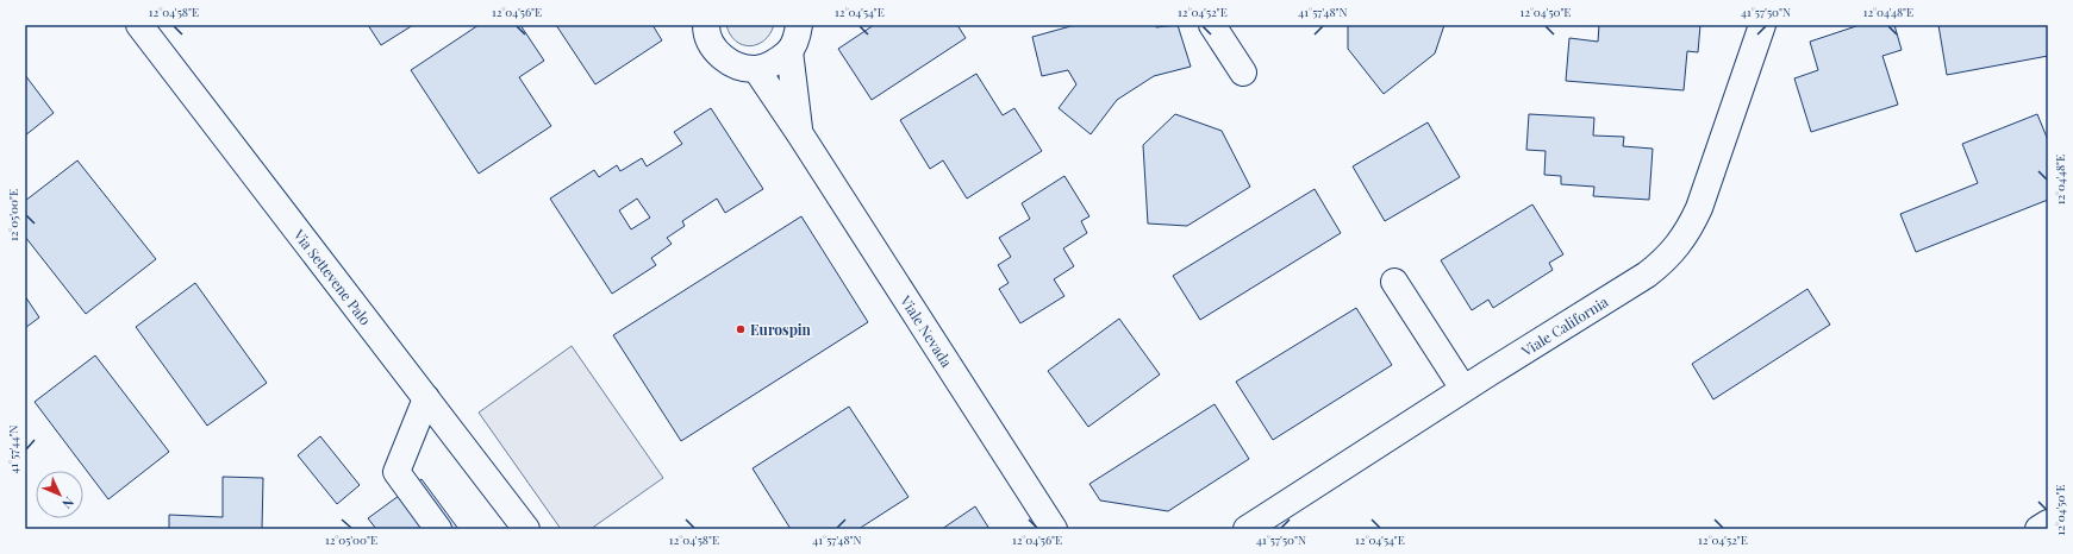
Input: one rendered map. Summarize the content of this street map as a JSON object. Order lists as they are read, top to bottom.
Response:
{
  "streets": {
    "street": ["Via Settevene Palo", "Viale California", "Viale Nevada"]
  },
  "places": ["Eurospin"],
  "north": "bottom right",
  "coordinates": [
    "12°04'58\"E",
    "12°04'56\"E",
    "12°04'54\"E",
    "12°04'52\"E",
    "41°57'48\"N",
    "12°04'50\"E",
    "41°57'50\"N",
    "12°04'48\"E",
    "12°05'00\"E",
    "41°57'44\"N"
  ]
}
